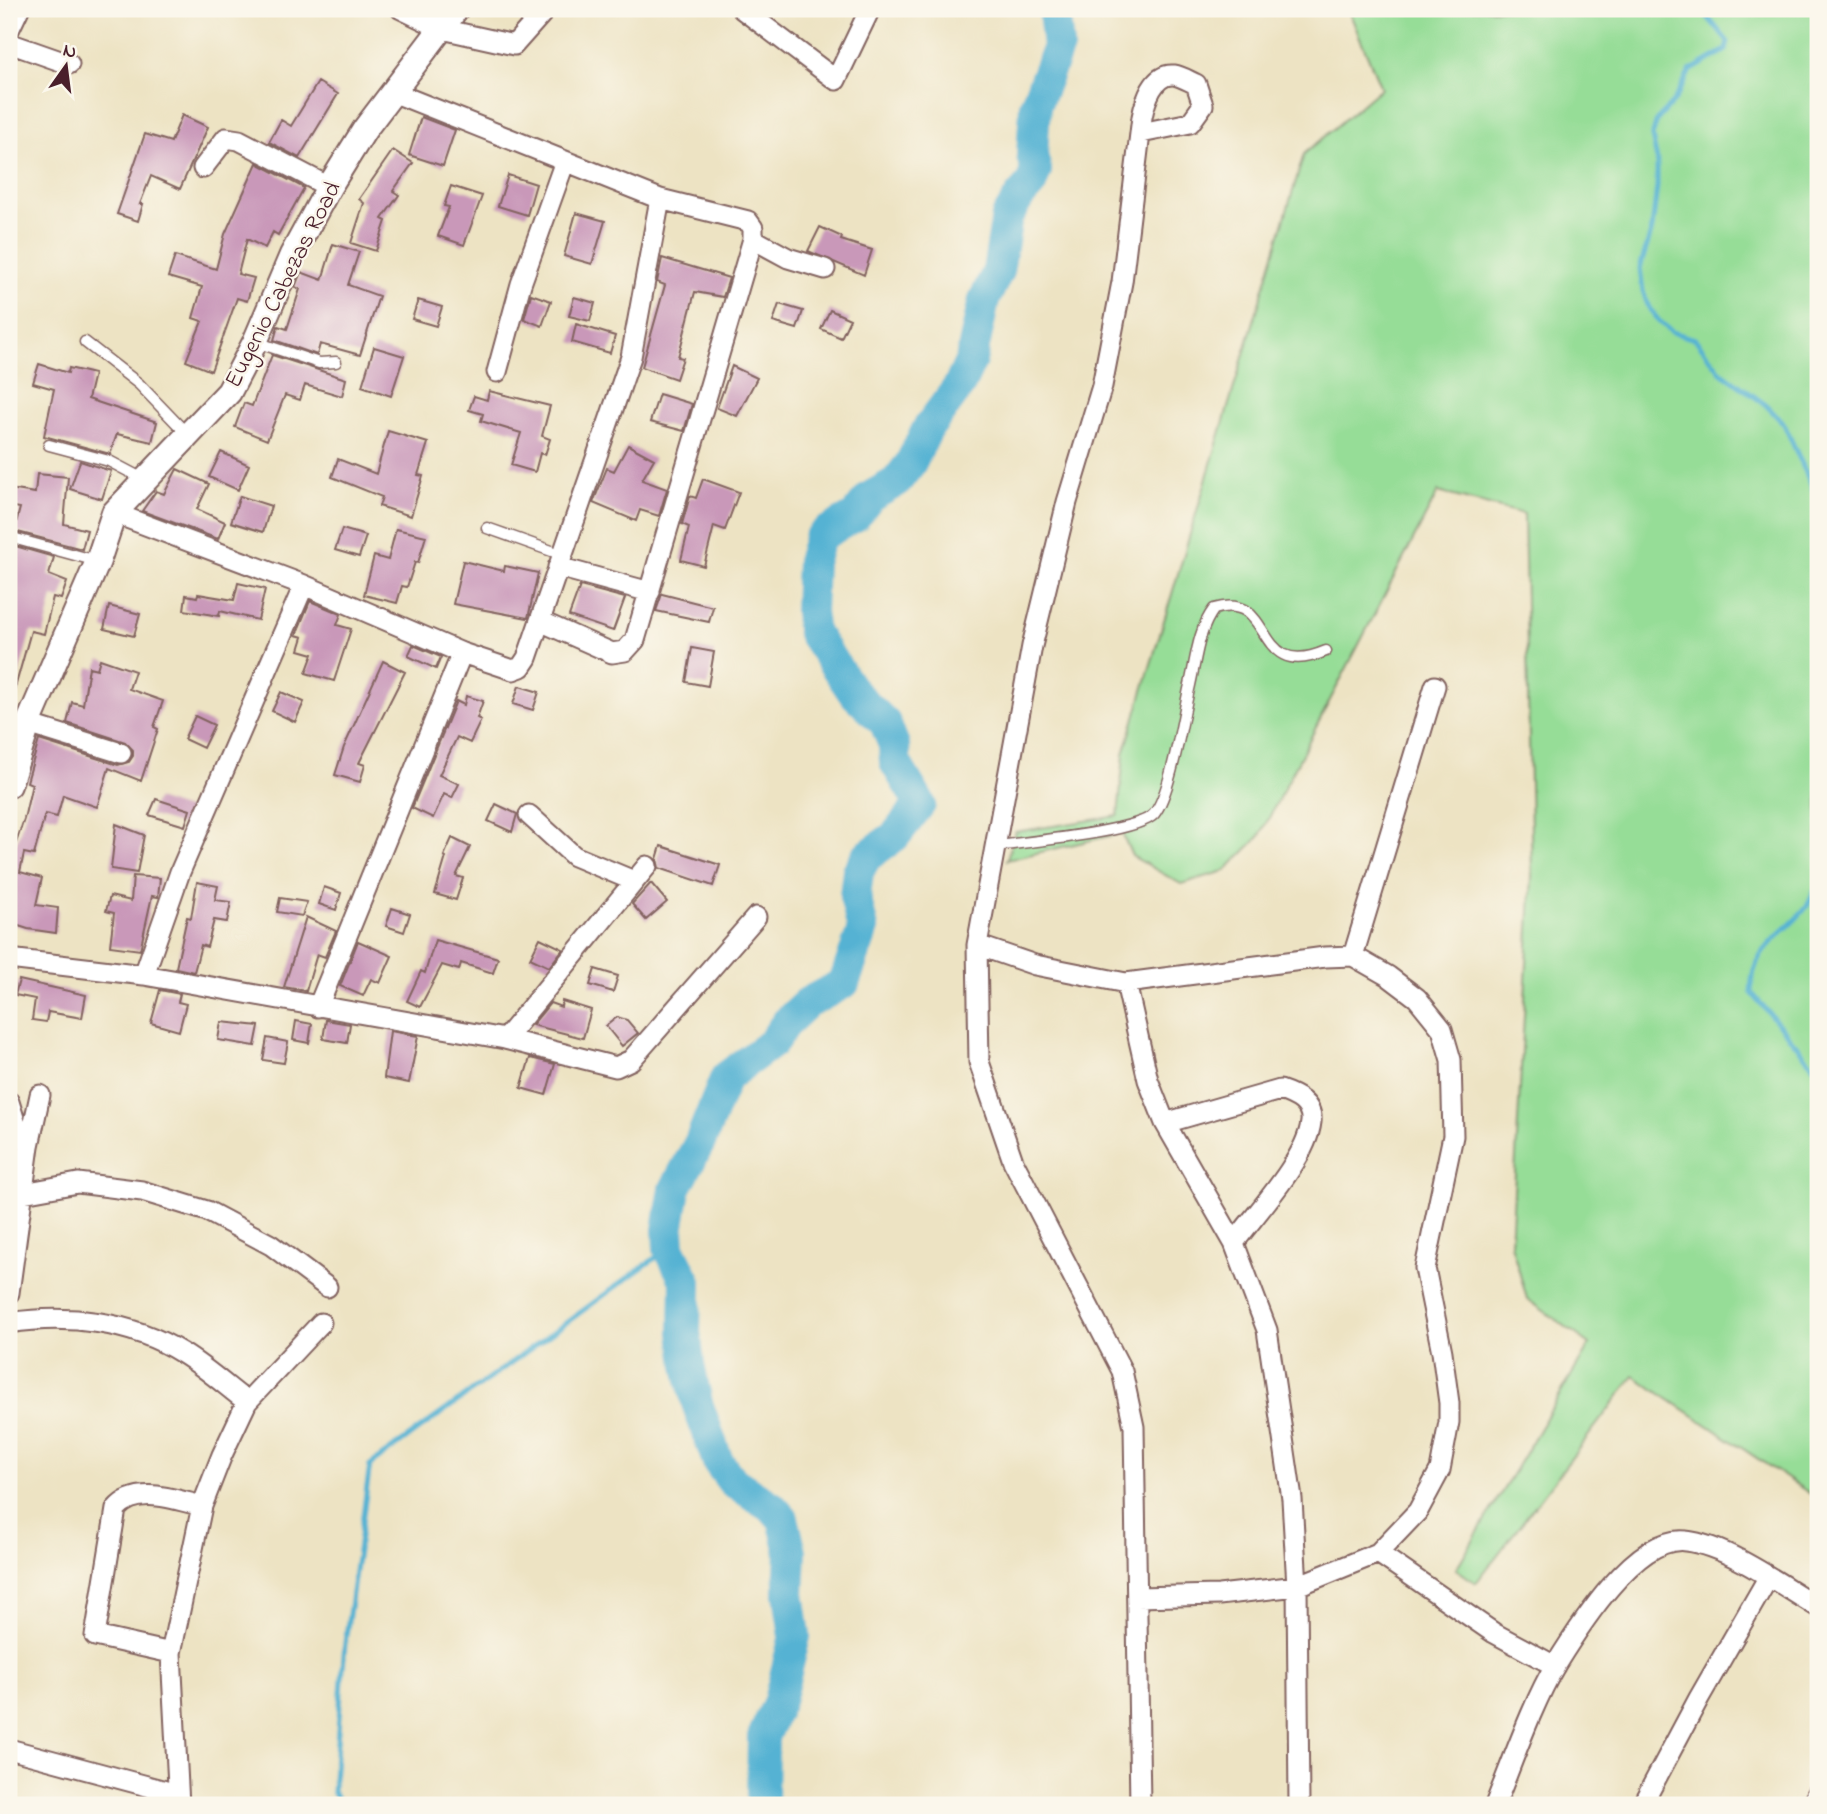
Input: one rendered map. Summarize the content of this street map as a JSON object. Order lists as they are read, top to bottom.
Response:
{
  "streets": {
    "street": ["Eugenio Cabezas Road"]
  },
  "north": "top"
}
